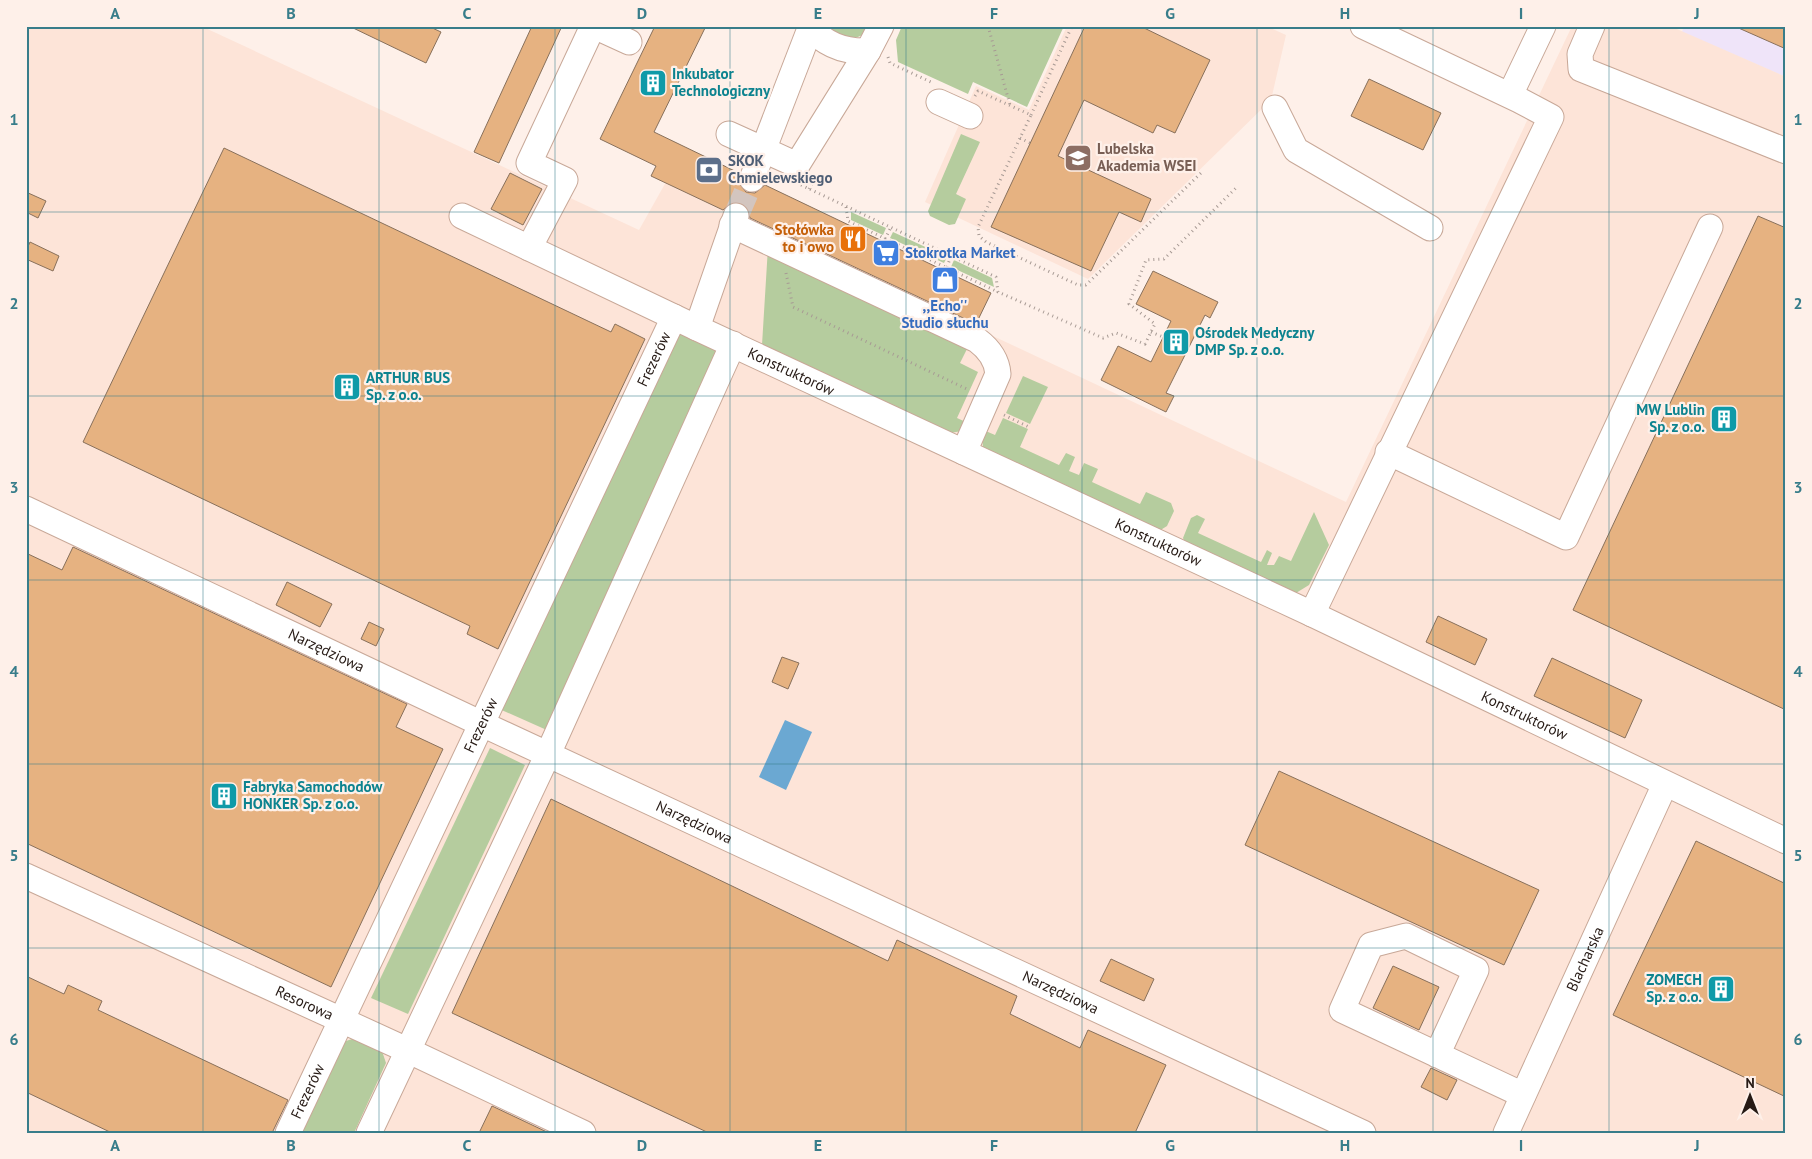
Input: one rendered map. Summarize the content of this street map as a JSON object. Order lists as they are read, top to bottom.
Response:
{
  "streets": {
    "street": [
      "Frezerów",
      "Konstruktorów",
      "Narzędziowa",
      "Blacharska",
      "Resorowa"
    ]
  },
  "crossings": [
    ["Frezerów", "Konstruktorów"],
    ["Frezerów", "Narzędziowa"],
    ["Frezerów", "Resorowa"],
    ["Konstruktorów", "Blacharska"]
  ],
  "places": {
    "building": [
      "Inkubator Technologiczny",
      "Ośrodek Medyczny DMP Sp. z o.o.",
      "ARTHUR BUS Sp. z o.o.",
      "MW Lublin Sp. z o.o.",
      "Fabryka Samochodów HONKER Sp. z o.o.",
      "ZOMECH Sp. z o.o."
    ],
    "school or university": ["Lubelska Akademia WSEI"],
    "bank": ["SKOK Chmielewskiego"],
    "restaurant": ["Stołówka to i owo"],
    "supermarket": ["Stokrotka Market"],
    "shop": [",,Echo'' Studio słuchu"]
  },
  "north": "top",
  "grid": {
    "columns": [
      "A",
      "B",
      "C",
      "D",
      "E",
      "F",
      "G",
      "H",
      "I",
      "J"
    ],
    "rows": [
      "1",
      "2",
      "3",
      "4",
      "5",
      "6"
    ]
  }
}
